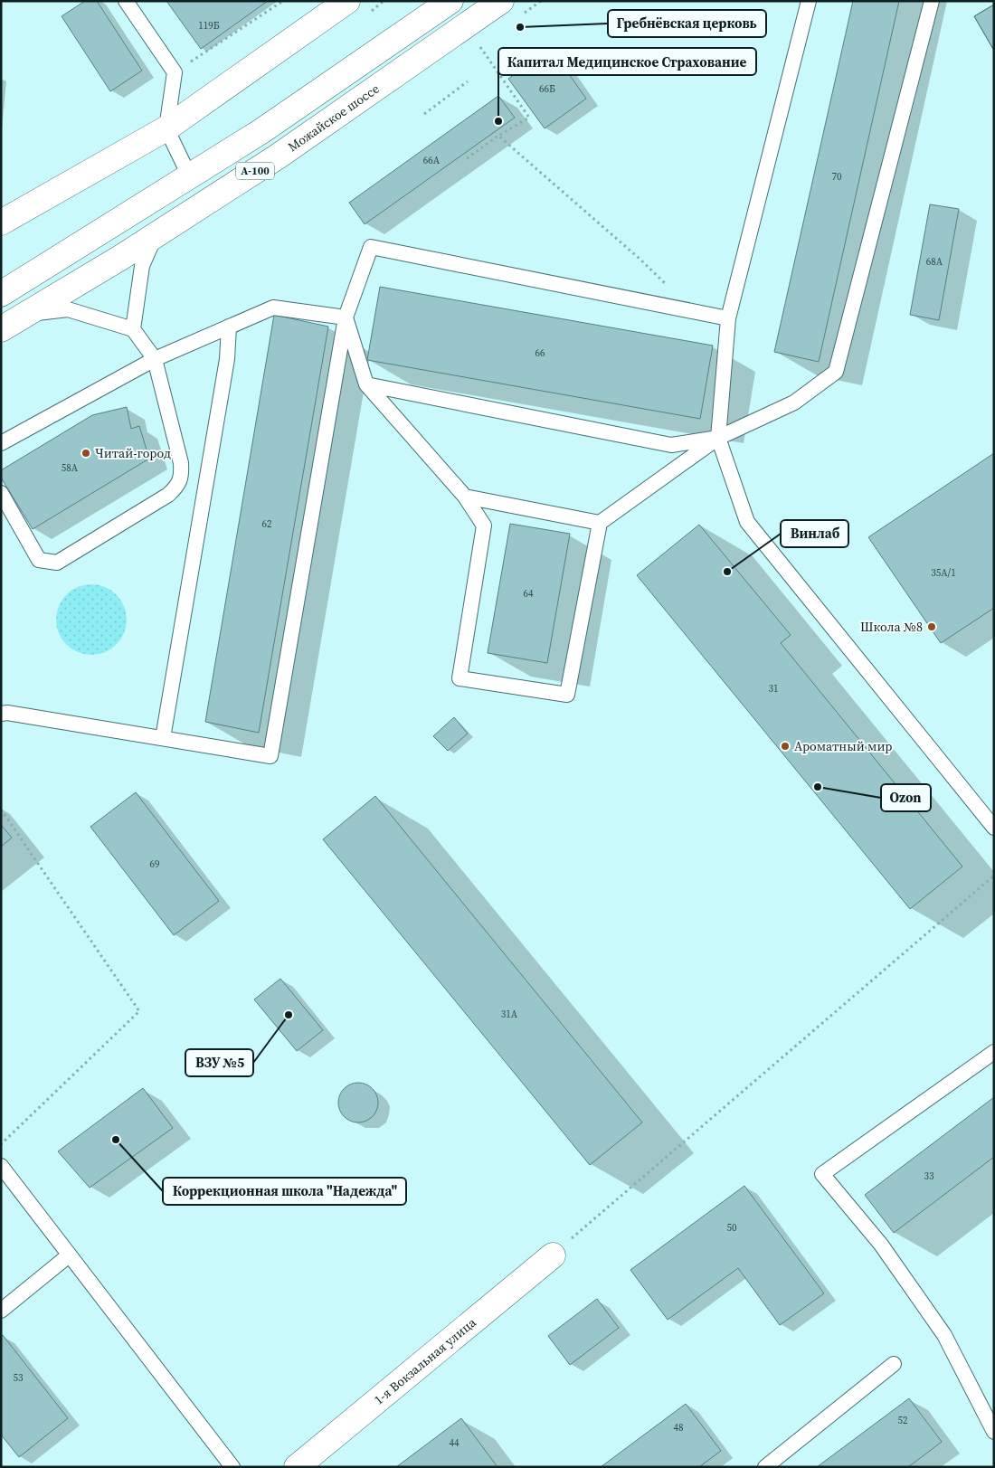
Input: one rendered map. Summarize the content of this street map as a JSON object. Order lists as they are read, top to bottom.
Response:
{
  "streets": {
    "main road": ["Можайское шоссе", "А-100", "1-я Вокзальная улица"]
  },
  "places": [
    "Гребнёвская церковь",
    "Капитал Медицинское Страхование",
    "Читай-город",
    "Винлаб",
    "Школа №8",
    "Ароматный мир",
    "Ozon",
    "ВЗУ №5",
    "Коррекционная школа \"Надежда\""
  ],
  "house_numbers": [
    "119Б",
    "66Б",
    "66А",
    "70",
    "68А",
    "66",
    "58А",
    "62",
    "35А/1",
    "64",
    "31",
    "69",
    "31А",
    "33",
    "50",
    "53",
    "52",
    "48",
    "44"
  ]
}
